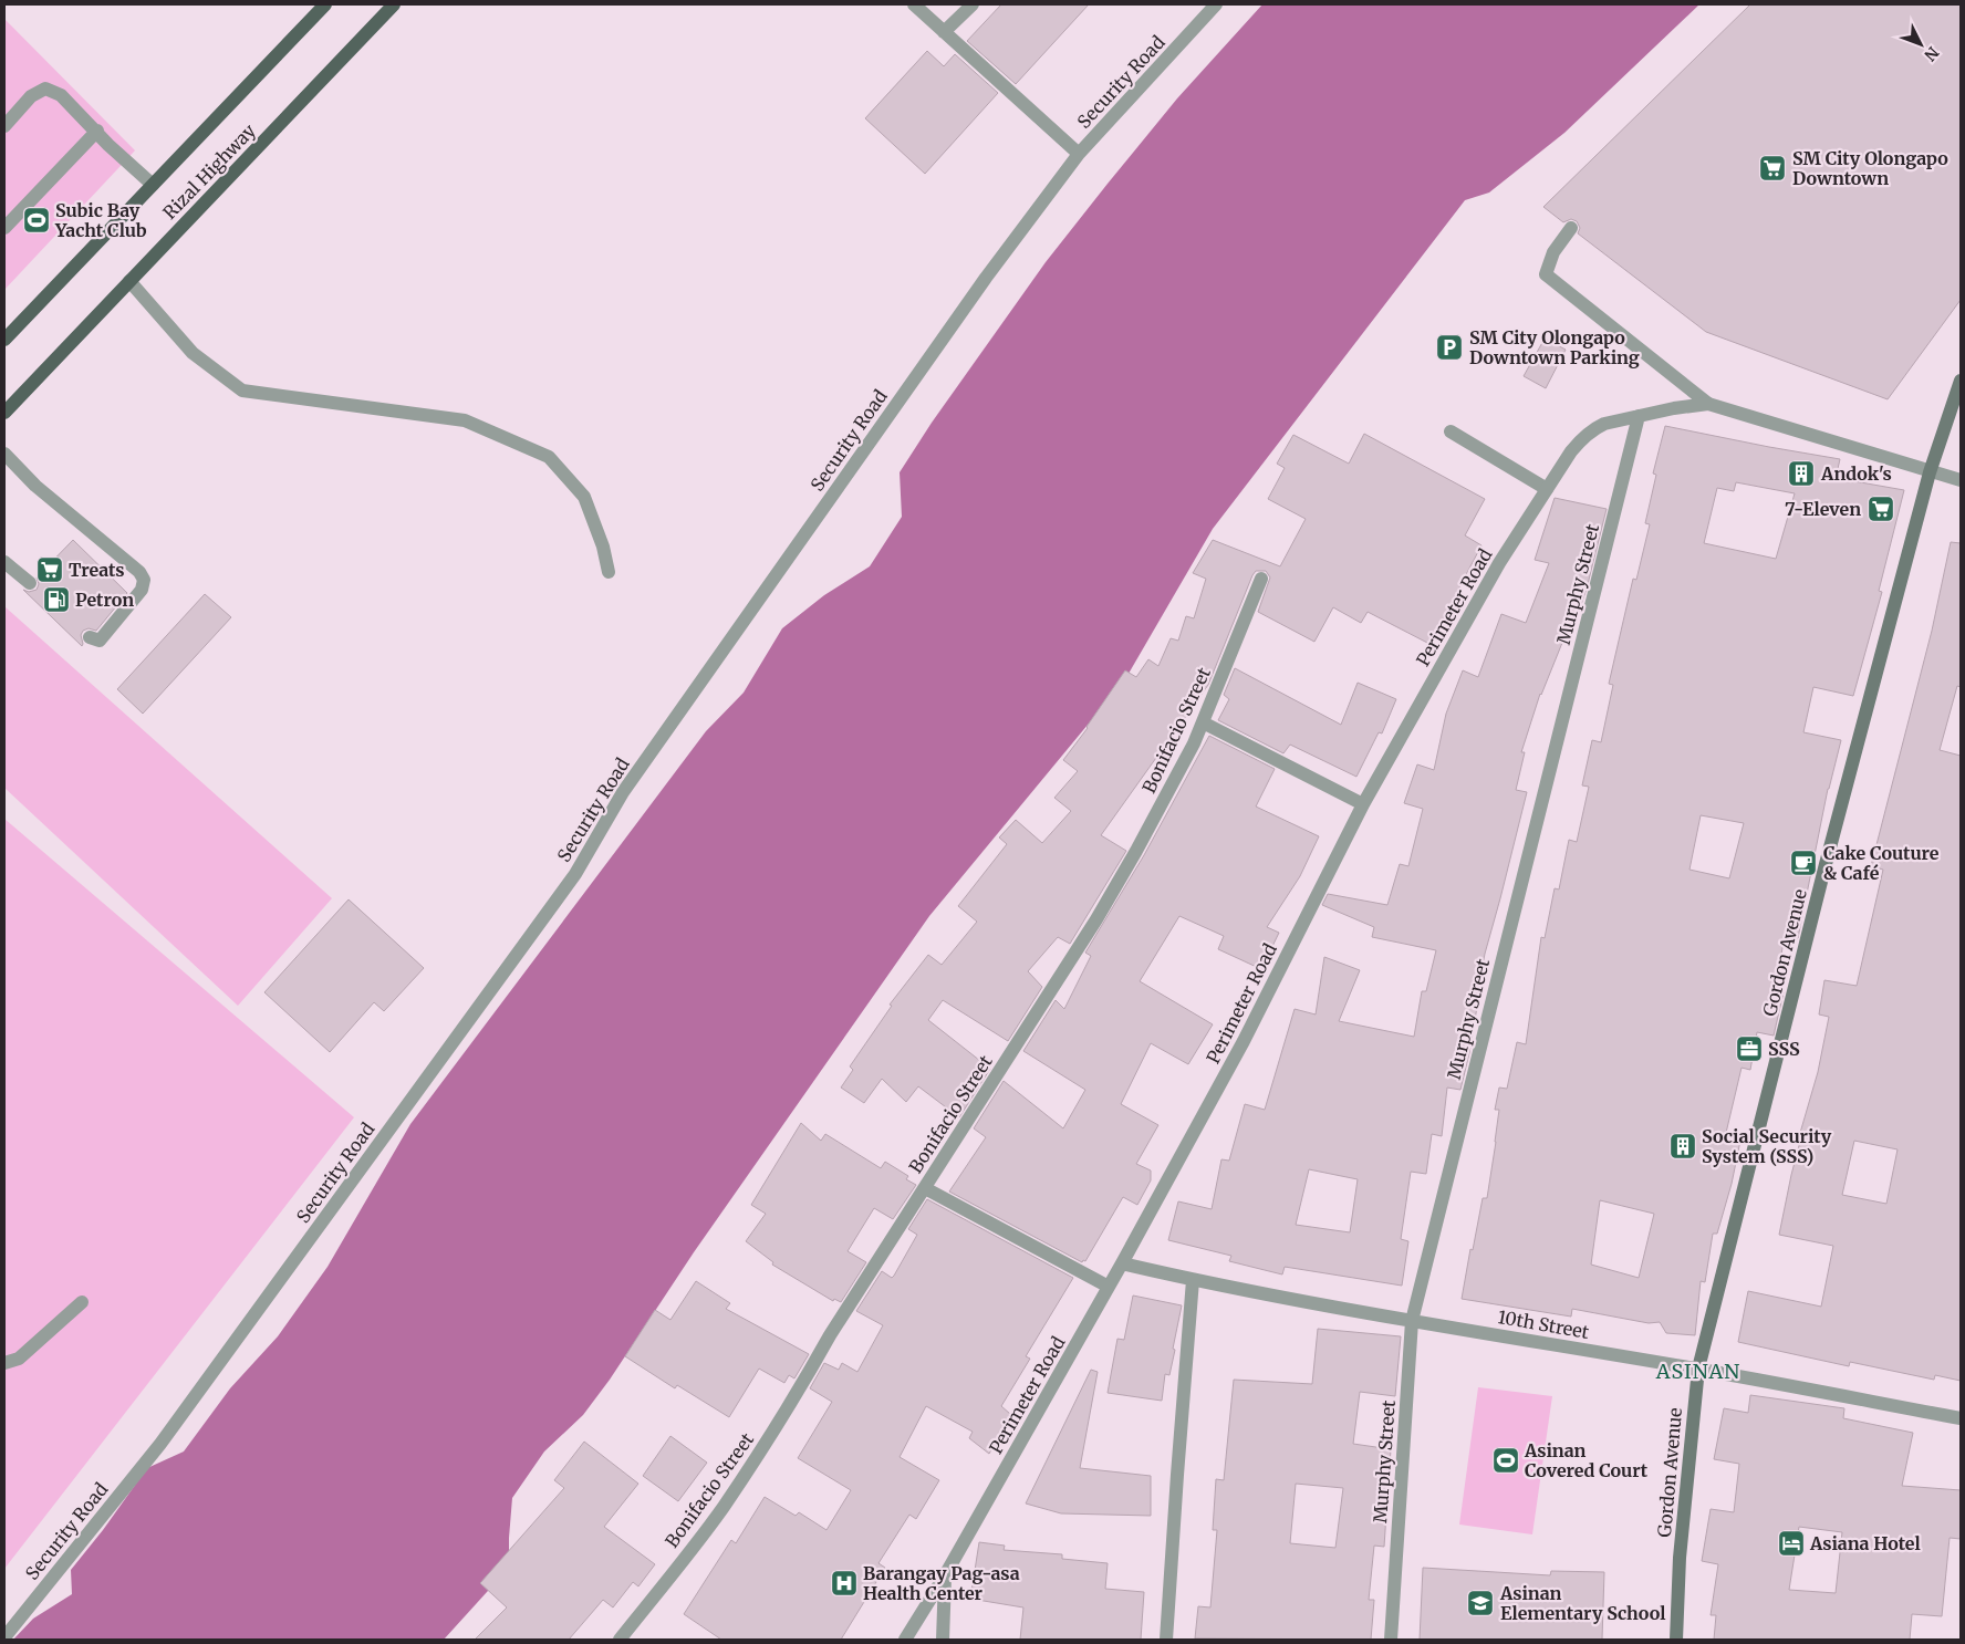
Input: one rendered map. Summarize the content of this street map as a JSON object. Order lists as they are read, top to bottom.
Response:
{
  "streets": {
    "main road": ["Rizal Highway", "Gordon Avenue"],
    "street": [
      "Security Road",
      "Murphy Street",
      "Perimeter Road",
      "Bonifacio Street",
      "10th Street"
    ]
  },
  "crossings": [
    ["Murphy Street", "Perimeter Road"],
    ["Murphy Street", "10th Street"],
    ["Perimeter Road", "10th Street"],
    ["Gordon Avenue", "10th Street"]
  ],
  "districts": ["ASINAN"],
  "places": {
    "supermarket": ["SM City Olongapo Downtown", "7-Eleven", "Treats"],
    "sports": ["Subic Bay Yacht Club", "Asinan Covered Court"],
    "parking": ["SM City Olongapo Downtown Parking"],
    "building": ["Andok's", "Social Security System (SSS)"],
    "fuel station": ["Petron"],
    "cafe": ["Cake Couture & Café"],
    "office": ["SSS"],
    "hotel": ["Asiana Hotel"],
    "hospital": ["Barangay Pag-asa Health Center"],
    "school or university": ["Asinan Elementary School"]
  },
  "north": "bottom right"
}
